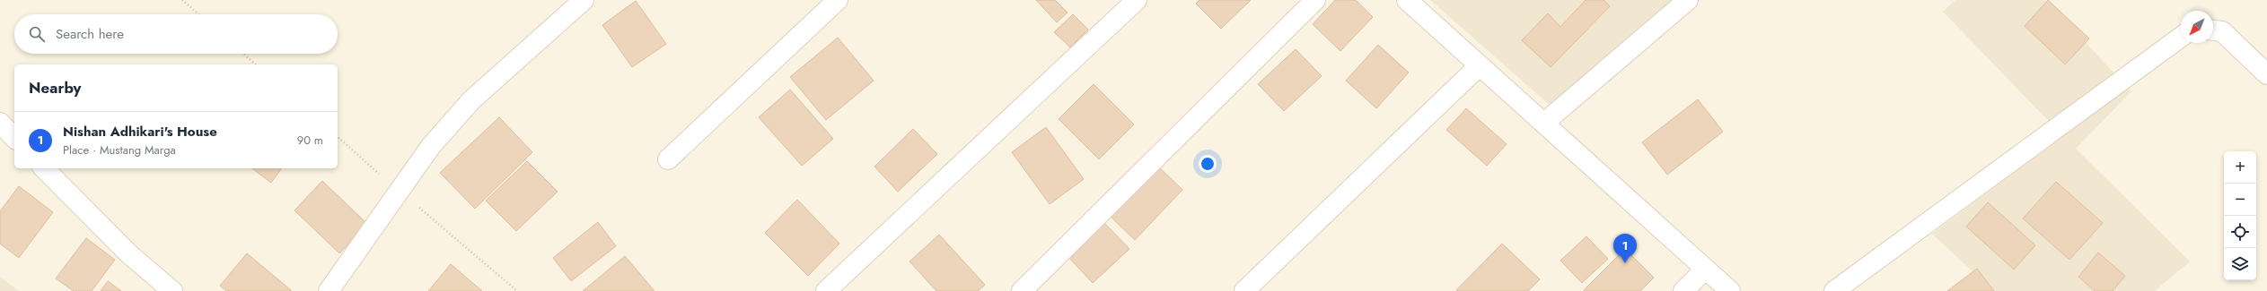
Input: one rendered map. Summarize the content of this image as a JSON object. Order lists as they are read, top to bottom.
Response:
{
  "north": "bottom left",
  "page": {
    "search": "Search here",
    "heading": "Nearby",
    "list": [
      {
        "mark": "1",
        "name": "Nishan Adhikari's House",
        "note": "Place · Mustang Marga",
        "value": "90 m"
      }
    ],
    "map_buttons": ["+", "−"],
    "pins": "1"
  }
}
